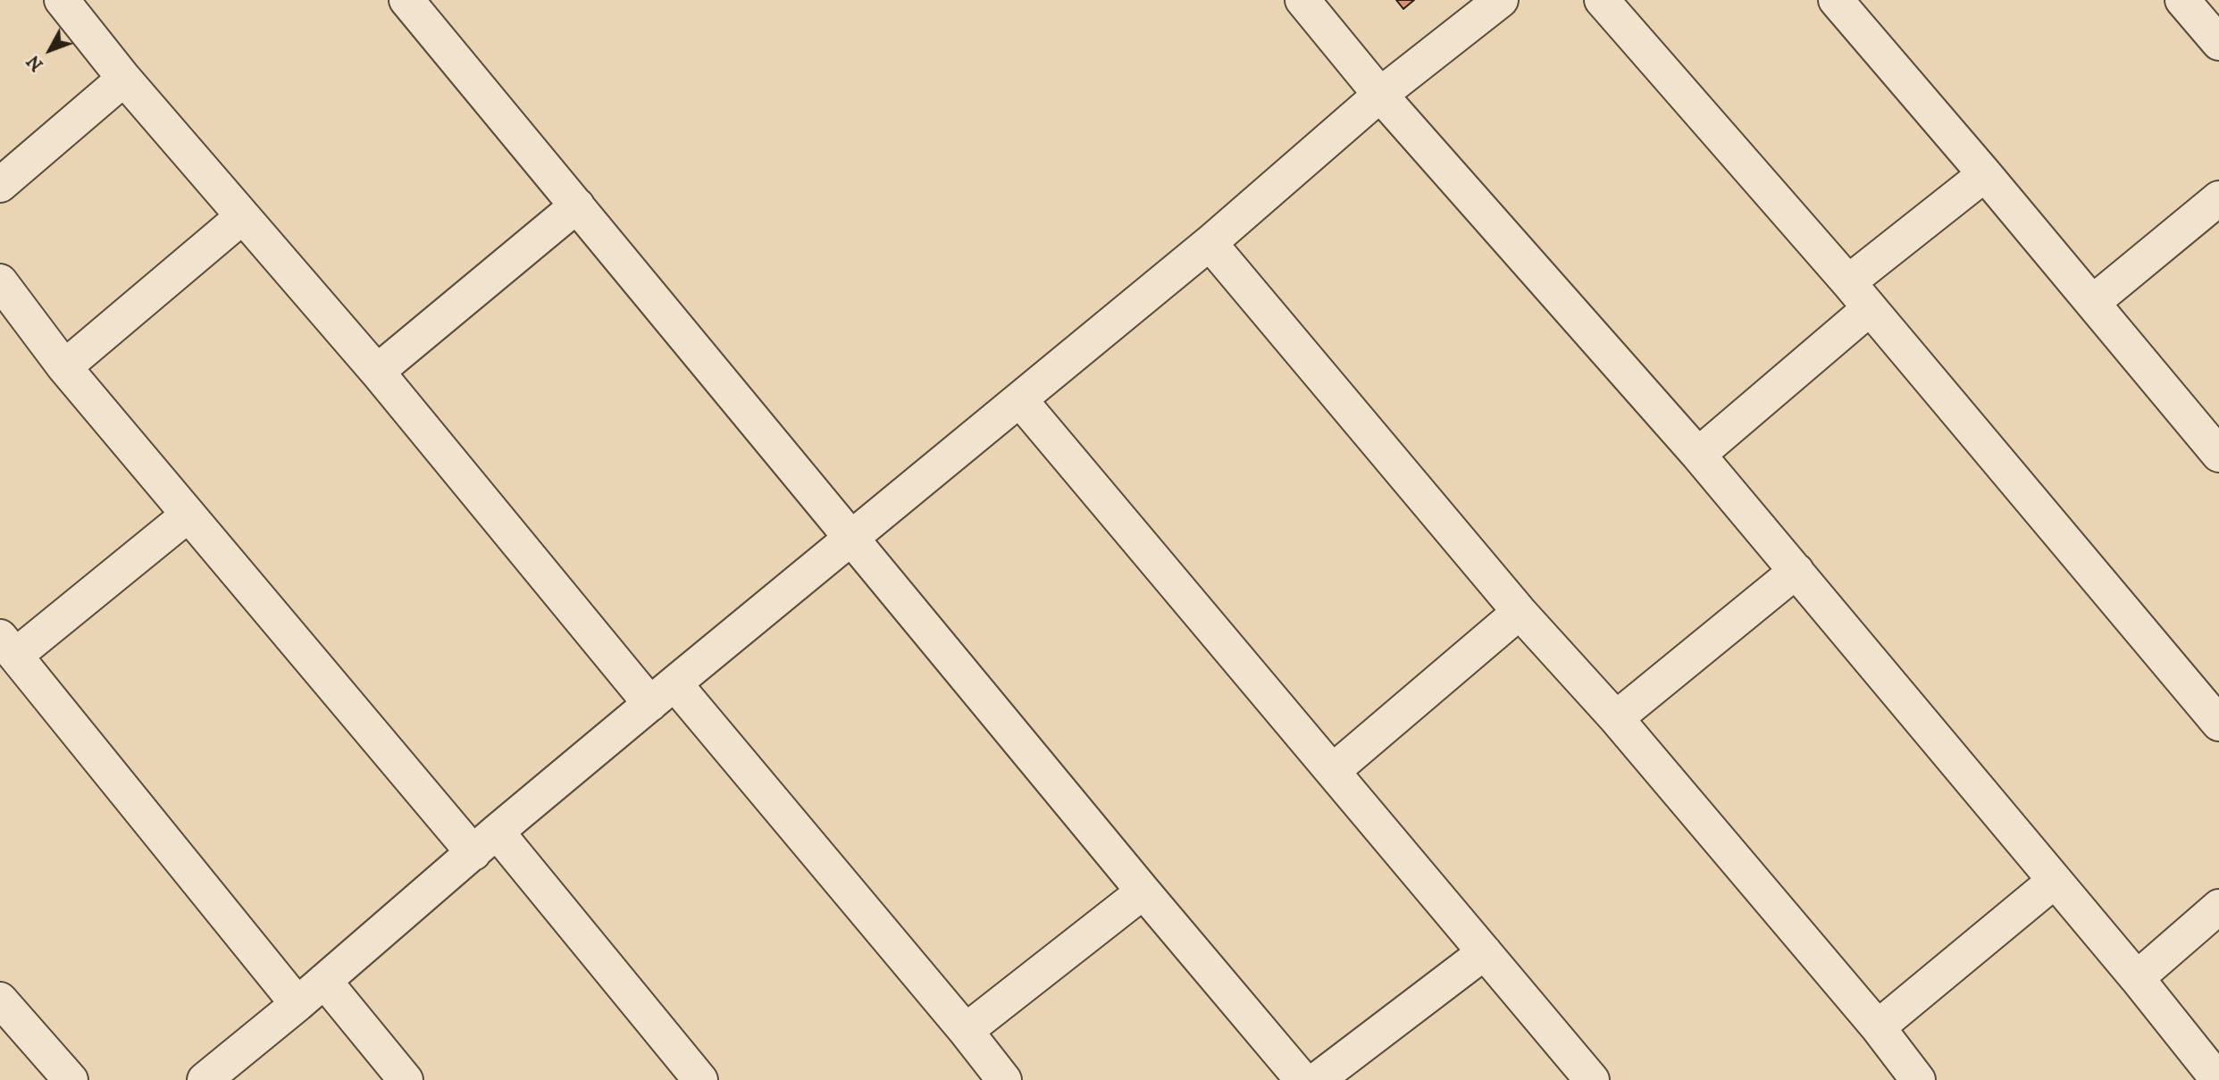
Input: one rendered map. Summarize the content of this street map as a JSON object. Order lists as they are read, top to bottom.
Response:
{
  "north": "bottom left"
}
